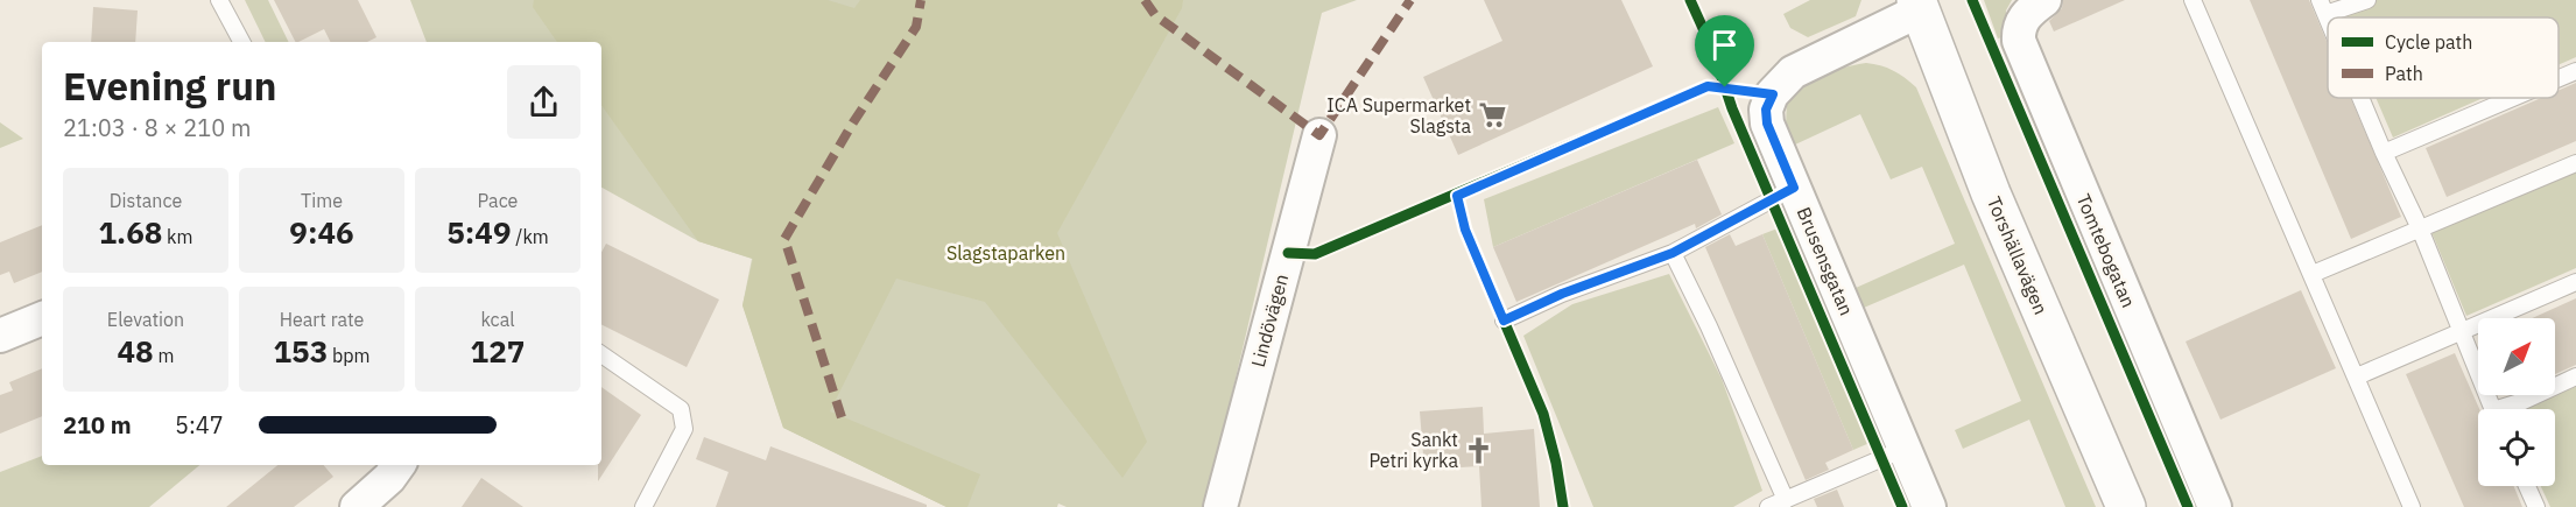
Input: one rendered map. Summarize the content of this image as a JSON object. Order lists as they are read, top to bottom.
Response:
{
  "streets": {
    "main road": ["Torshällavägen"],
    "street": ["Tomtebogatan", "Brusensgatan", "Lindövägen"]
  },
  "crossings": [
    ["Torshällavägen", "Brusensgatan"]
  ],
  "parks": ["Slagstaparken"],
  "places": {
    "supermarket": ["ICA Supermarket Slagsta"],
    "church": ["Sankt Petri kyrka"]
  },
  "legend": ["Cycle path", "Path"],
  "north": "top right",
  "page": {
    "heading": ["Evening run", "21:03 · 8 × 210 m"],
    "stats": [
      ["Distance", "1.68 km"],
      ["Time", "9:46"],
      ["Pace", "5:49 /km"],
      ["Elevation", "48 m"],
      ["Heart rate", "153 bpm"],
      ["kcal", "127"]
    ],
    "list": [
      {
        "name": "210 m",
        "note": "5:47"
      }
    ]
  }
}
